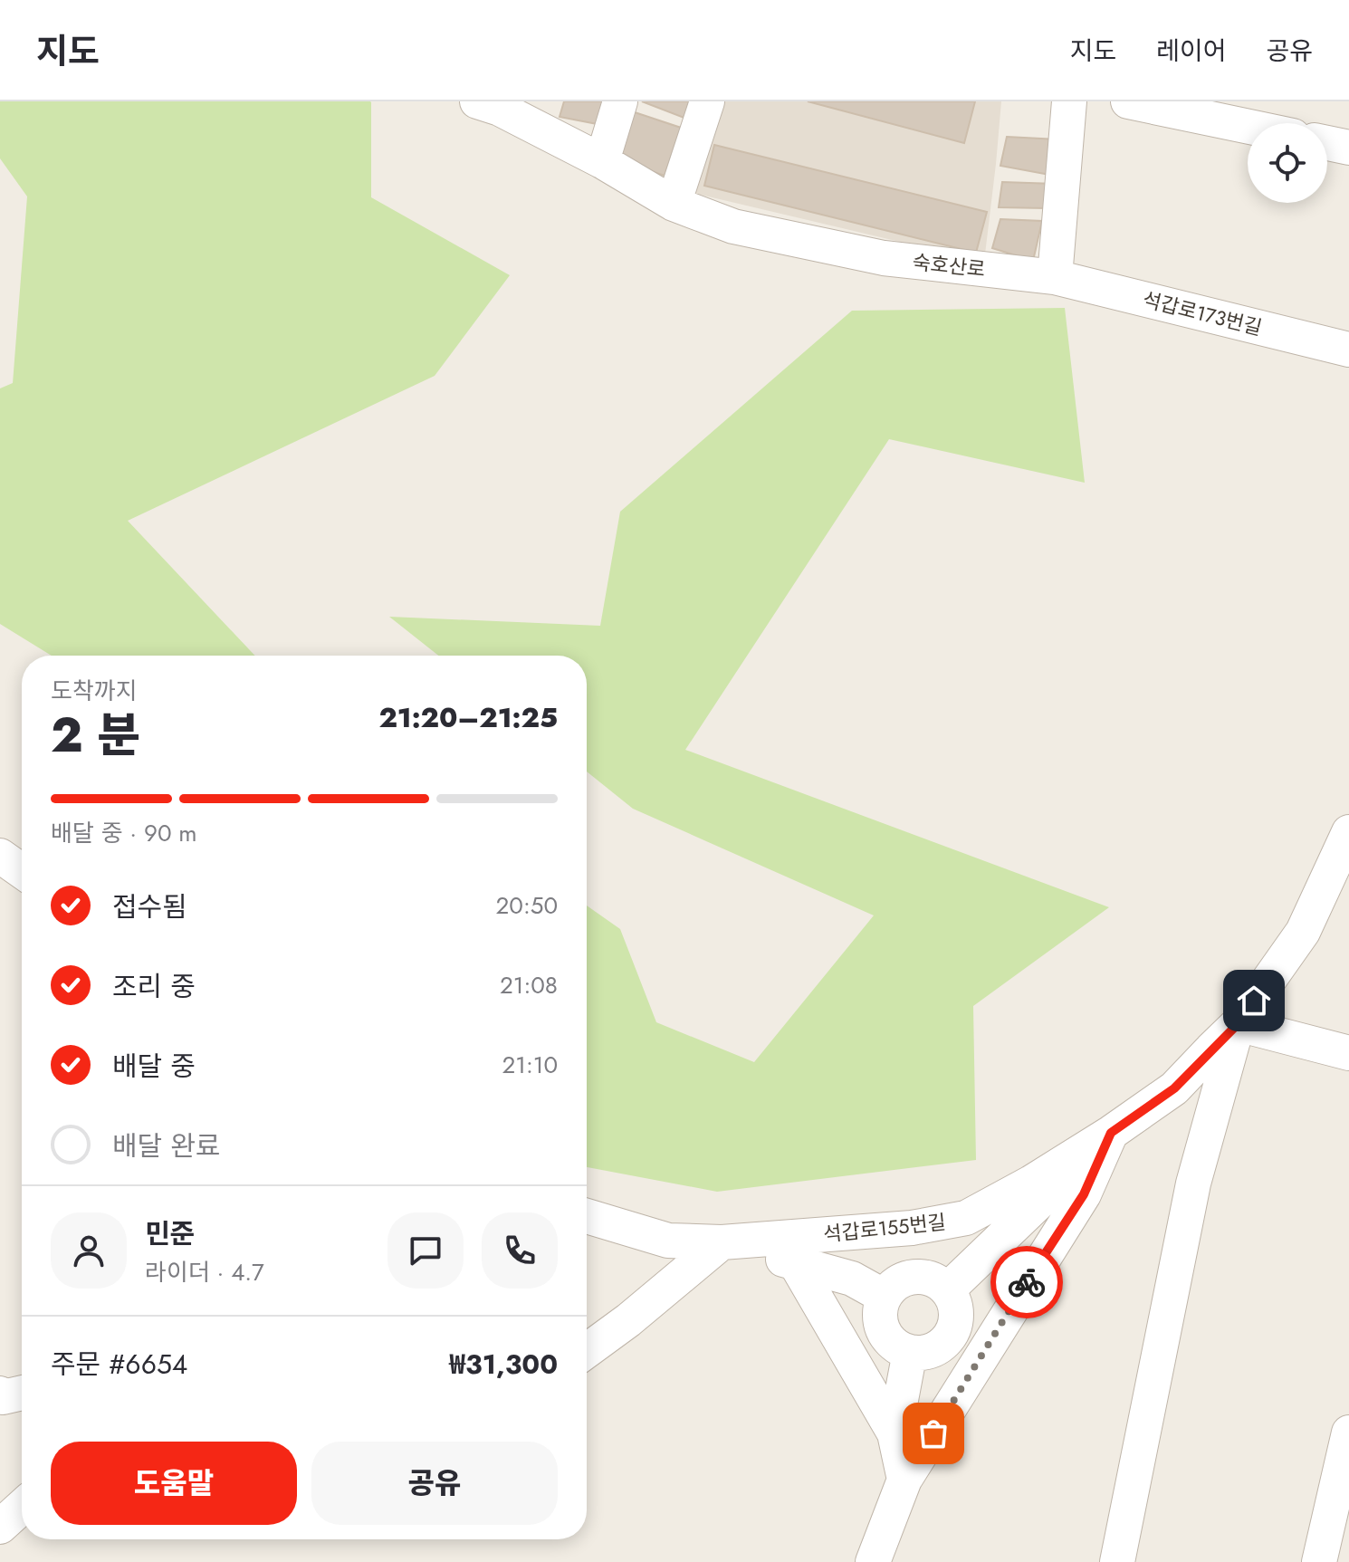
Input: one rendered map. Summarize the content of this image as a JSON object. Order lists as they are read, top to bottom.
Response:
{
  "streets": {
    "street": ["숙호산로", "석갑로173번길", "석갑로155번길"]
  },
  "crossings": [
    ["숙호산로", "석갑로173번길"]
  ],
  "page": {
    "header": "지도",
    "nav": ["지도", "레이어", "공유"],
    "heading": ["2 분", "도착까지", "21:20–21:25"],
    "panel": [
      "민준",
      "라이더 · 4.7",
      "주문 #6654",
      "₩31,300"
    ],
    "bar": "배달 중 · 90 m",
    "list": [
      ["접수됨", "20:50"],
      ["조리 중", "21:08"],
      ["배달 중", "21:10"],
      "배달 완료"
    ],
    "buttons": ["도움말", "공유"]
  }
}
